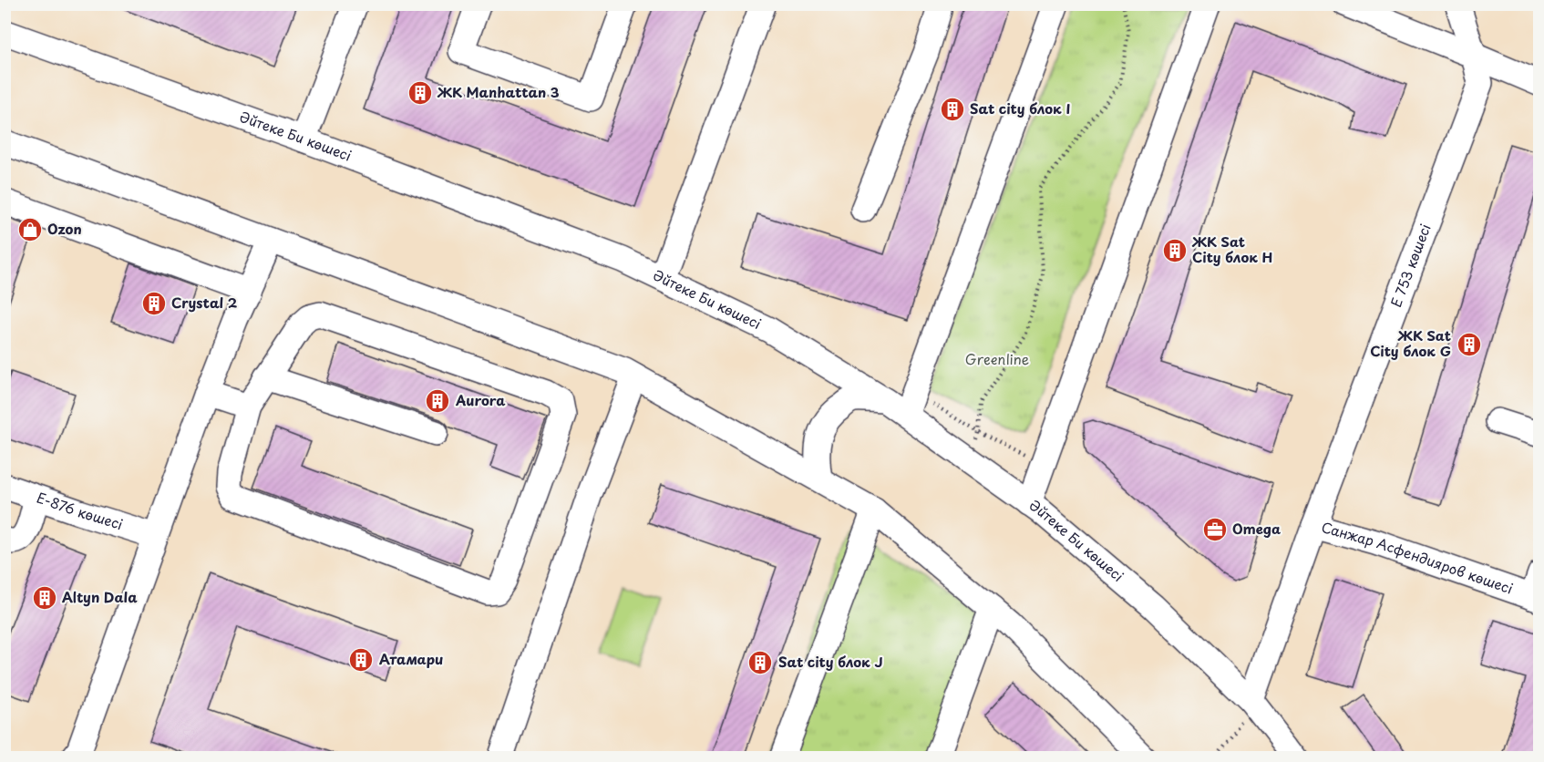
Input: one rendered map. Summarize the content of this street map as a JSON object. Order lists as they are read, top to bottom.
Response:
{
  "streets": {
    "street": [
      "Әйтеке Би көшесі",
      "Е 753 көшесі",
      "Е-876 көшесі",
      "Санжар Асфендияров көшесі"
    ]
  },
  "crossings": [
    ["Әйтеке Би көшесі", "Санжар Асфендияров көшесі"],
    ["Е 753 көшесі", "Санжар Асфендияров көшесі"]
  ],
  "parks": ["Greenline"],
  "places": {
    "building": [
      "ЖК Manhattan 3",
      "Sat city блок I",
      "ЖК Sat City блок H",
      "Crystal 2",
      "ЖК Sat City блок G",
      "Aurora",
      "Altyn Dala",
      "Атамари",
      "Sat city блок J"
    ],
    "shop": ["Ozon"],
    "office": ["Omega"]
  }
}
